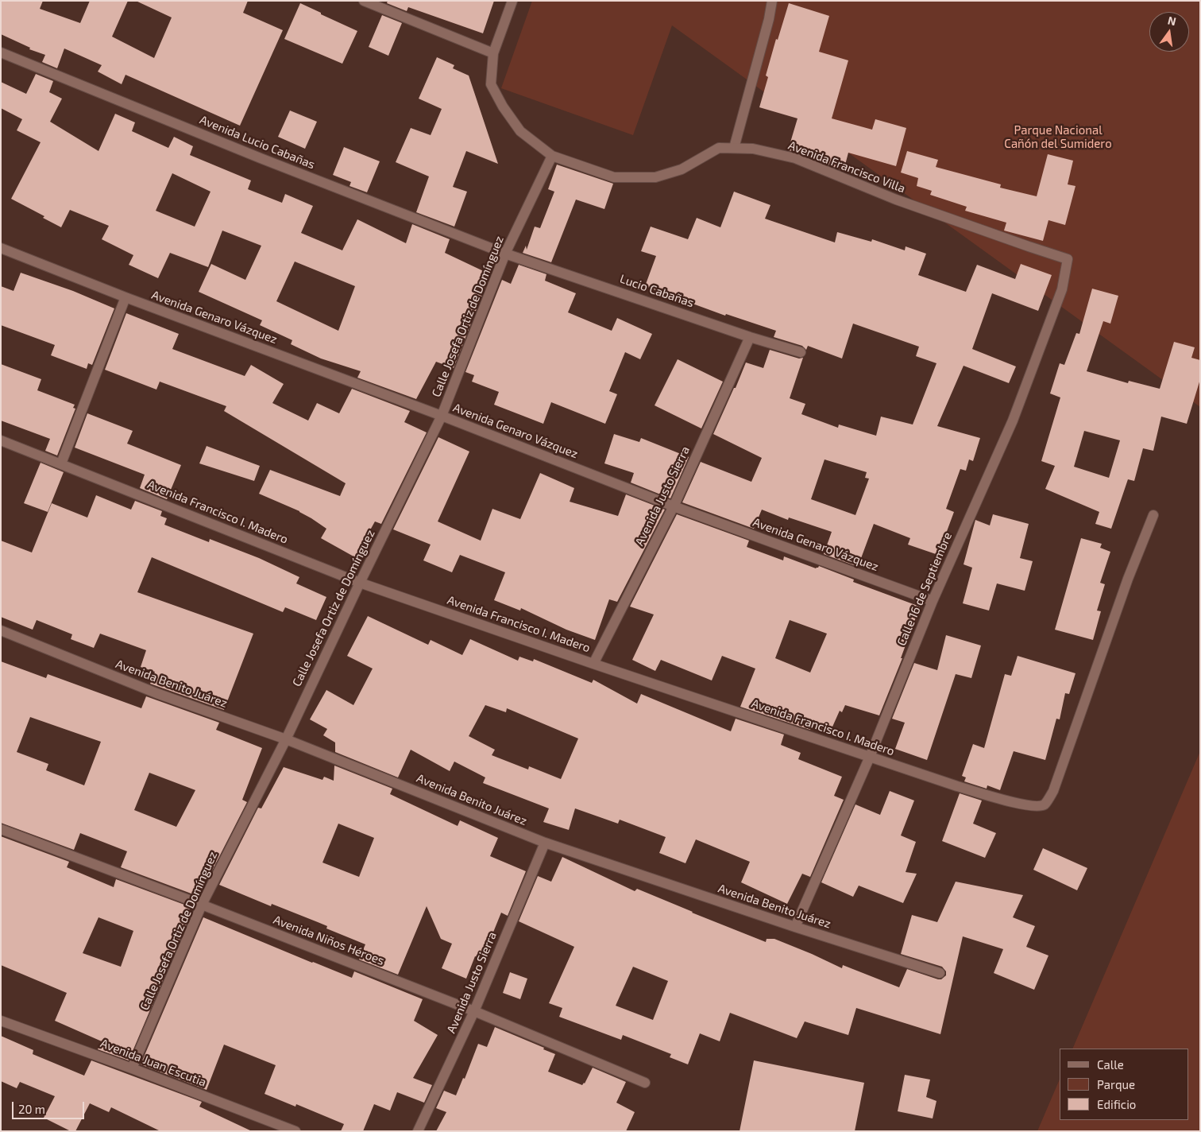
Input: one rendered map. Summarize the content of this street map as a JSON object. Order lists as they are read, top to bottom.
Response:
{
  "streets": {
    "street": [
      "Avenida Lucio Cabañas",
      "Avenida Francisco Villa",
      "Lucio Cabañas",
      "Calle Josefa Ortiz de Domínguez",
      "Avenida Genaro Vázquez",
      "Avenida Justo Sierra",
      "Avenida Francisco I. Madero",
      "Calle 16 de Septiembre",
      "Avenida Benito Juárez",
      "Avenida Niños Héroes",
      "Avenida Juan Escutia"
    ]
  },
  "crossings": [
    ["Avenida Lucio Cabañas", "Lucio Cabañas"],
    ["Avenida Lucio Cabañas", "Calle Josefa Ortiz de Domínguez"],
    ["Avenida Francisco Villa", "Calle Josefa Ortiz de Domínguez"],
    ["Avenida Francisco Villa", "Calle 16 de Septiembre"],
    ["Lucio Cabañas", "Calle Josefa Ortiz de Domínguez"],
    ["Lucio Cabañas", "Avenida Justo Sierra"],
    ["Calle Josefa Ortiz de Domínguez", "Avenida Genaro Vázquez"],
    ["Calle Josefa Ortiz de Domínguez", "Avenida Francisco I. Madero"],
    ["Calle Josefa Ortiz de Domínguez", "Avenida Benito Juárez"],
    ["Calle Josefa Ortiz de Domínguez", "Avenida Niños Héroes"],
    ["Calle Josefa Ortiz de Domínguez", "Avenida Juan Escutia"],
    ["Avenida Genaro Vázquez", "Avenida Justo Sierra"],
    ["Avenida Genaro Vázquez", "Calle 16 de Septiembre"],
    ["Avenida Justo Sierra", "Avenida Francisco I. Madero"],
    ["Avenida Justo Sierra", "Avenida Benito Juárez"],
    ["Avenida Justo Sierra", "Avenida Niños Héroes"],
    ["Avenida Francisco I. Madero", "Calle 16 de Septiembre"],
    ["Calle 16 de Septiembre", "Avenida Benito Juárez"]
  ],
  "parks": ["Parque Nacional Cañón del Sumidero"],
  "legend": ["Calle", "Parque", "Edificio"],
  "scale_bar": "20 m",
  "north": "top"
}
